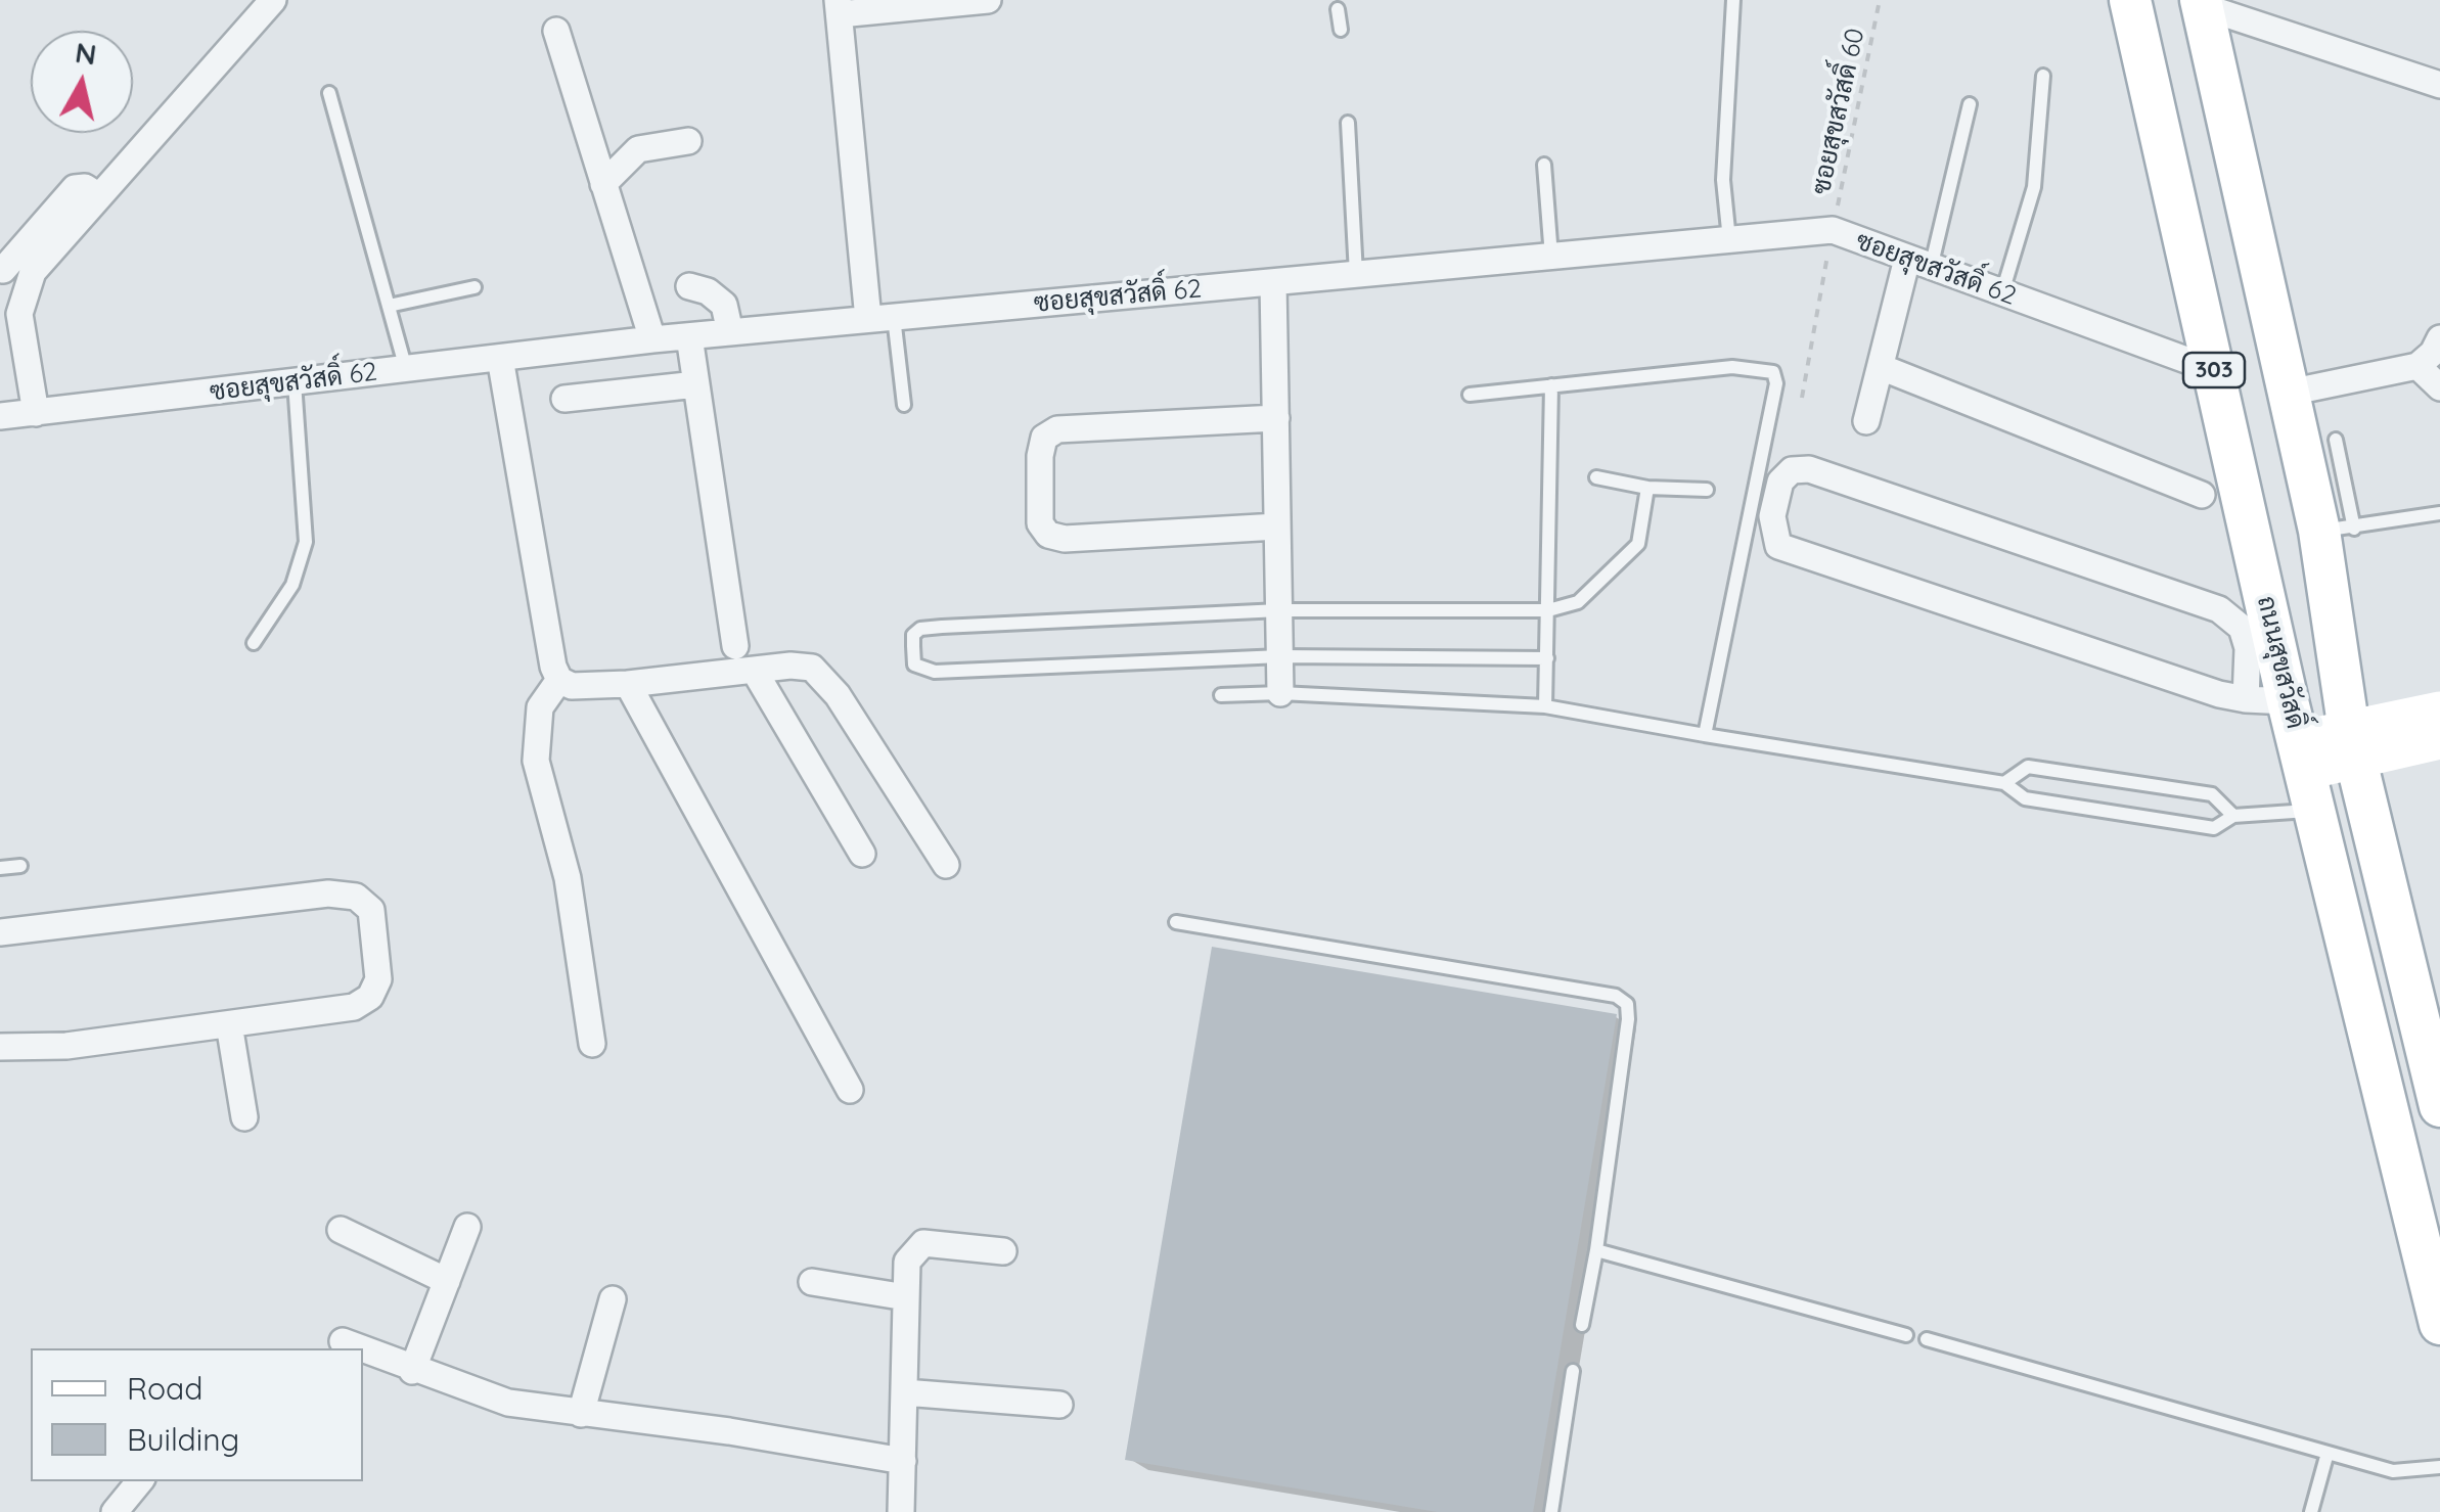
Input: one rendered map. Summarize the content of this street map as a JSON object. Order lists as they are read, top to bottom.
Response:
{
  "streets": {
    "main road": ["303", "ถนนสุขสวัสดิ์"],
    "street": ["ซอยสุขสวัสดิ์ 62"],
    "path": ["ซอยสุขสวัสดิ์ 60"]
  },
  "crossings": [
    ["ซอยสุขสวัสดิ์ 60", "ซอยสุขสวัสดิ์ 62"],
    ["ซอยสุขสวัสดิ์ 62", "ถนนสุขสวัสดิ์"]
  ],
  "legend": ["Road", "Building"],
  "north": "top"
}
